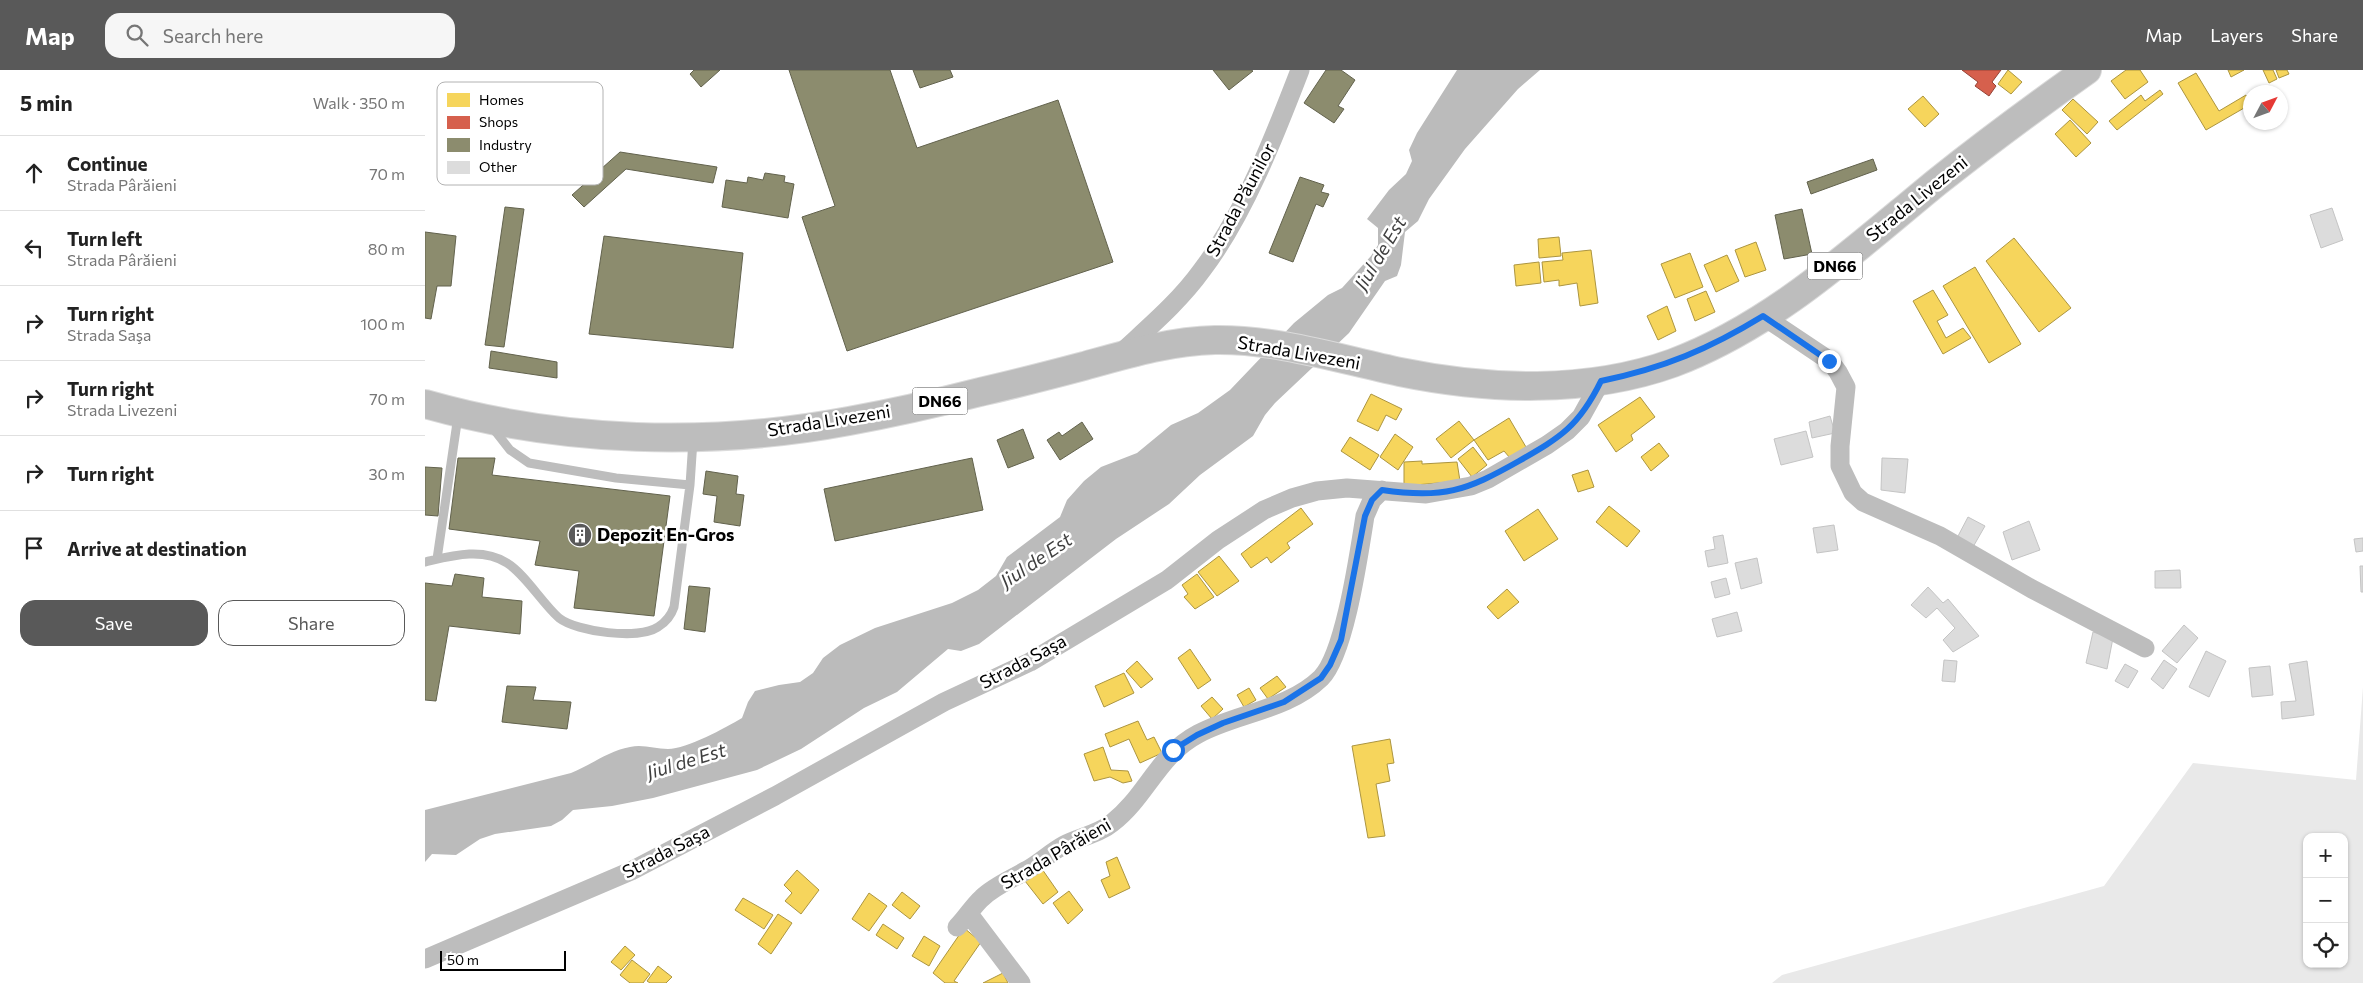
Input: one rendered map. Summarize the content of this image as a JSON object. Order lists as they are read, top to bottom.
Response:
{
  "streets": {
    "main road": ["Strada Livezeni", "DN66"],
    "street": ["Strada Păunilor", "Strada Saşa", "Strada Pârăieni"]
  },
  "crossings": [
    ["Strada Livezeni", "Strada Păunilor"],
    ["Strada Livezeni", "Strada Saşa"],
    ["Strada Saşa", "Strada Pârăieni"]
  ],
  "water": ["Jiul de Est"],
  "places": {
    "building": ["Depozit En-Gros"]
  },
  "legend": [
    "Homes",
    "Shops",
    "Industry",
    "Other"
  ],
  "scale_bar": "50 m",
  "north": "top right",
  "page": {
    "header": "Map",
    "search": "Search here",
    "nav": ["Map", "Layers", "Share"],
    "heading": ["5 min", "Walk · 350 m"],
    "list": [
      ["Continue", "Strada Pârăieni", "70 m"],
      ["Turn left", "Strada Pârăieni", "80 m"],
      ["Turn right", "Strada Saşa", "100 m"],
      ["Turn right", "Strada Livezeni", "70 m"],
      ["Turn right", "30 m"],
      "Arrive at destination"
    ],
    "buttons": ["Save", "Share"],
    "map_buttons": ["+", "−"],
    "scale": "50 m"
  }
}
